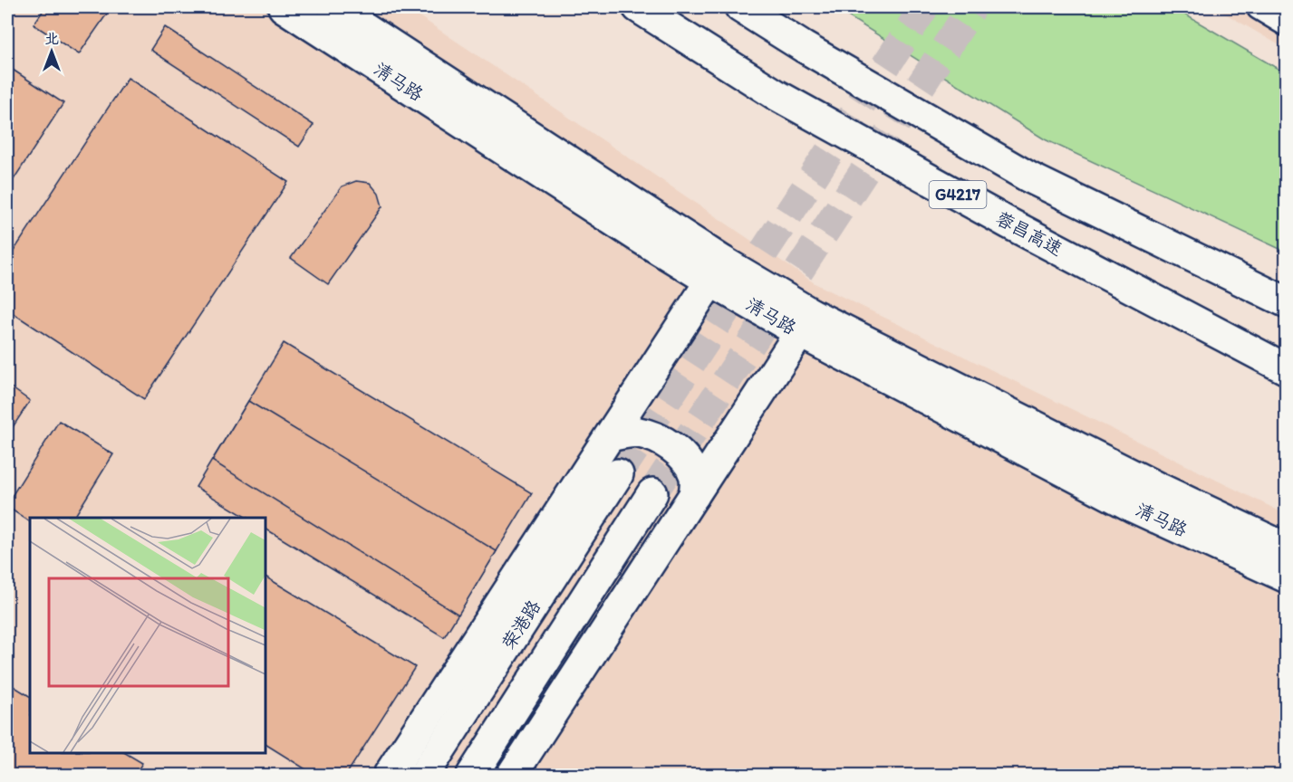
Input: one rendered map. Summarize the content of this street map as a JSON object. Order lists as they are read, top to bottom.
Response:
{
  "streets": {
    "main road": [
      "清马路",
      "G4217",
      "蓉昌高速",
      "荣港路"
    ]
  },
  "north": "top"
}
